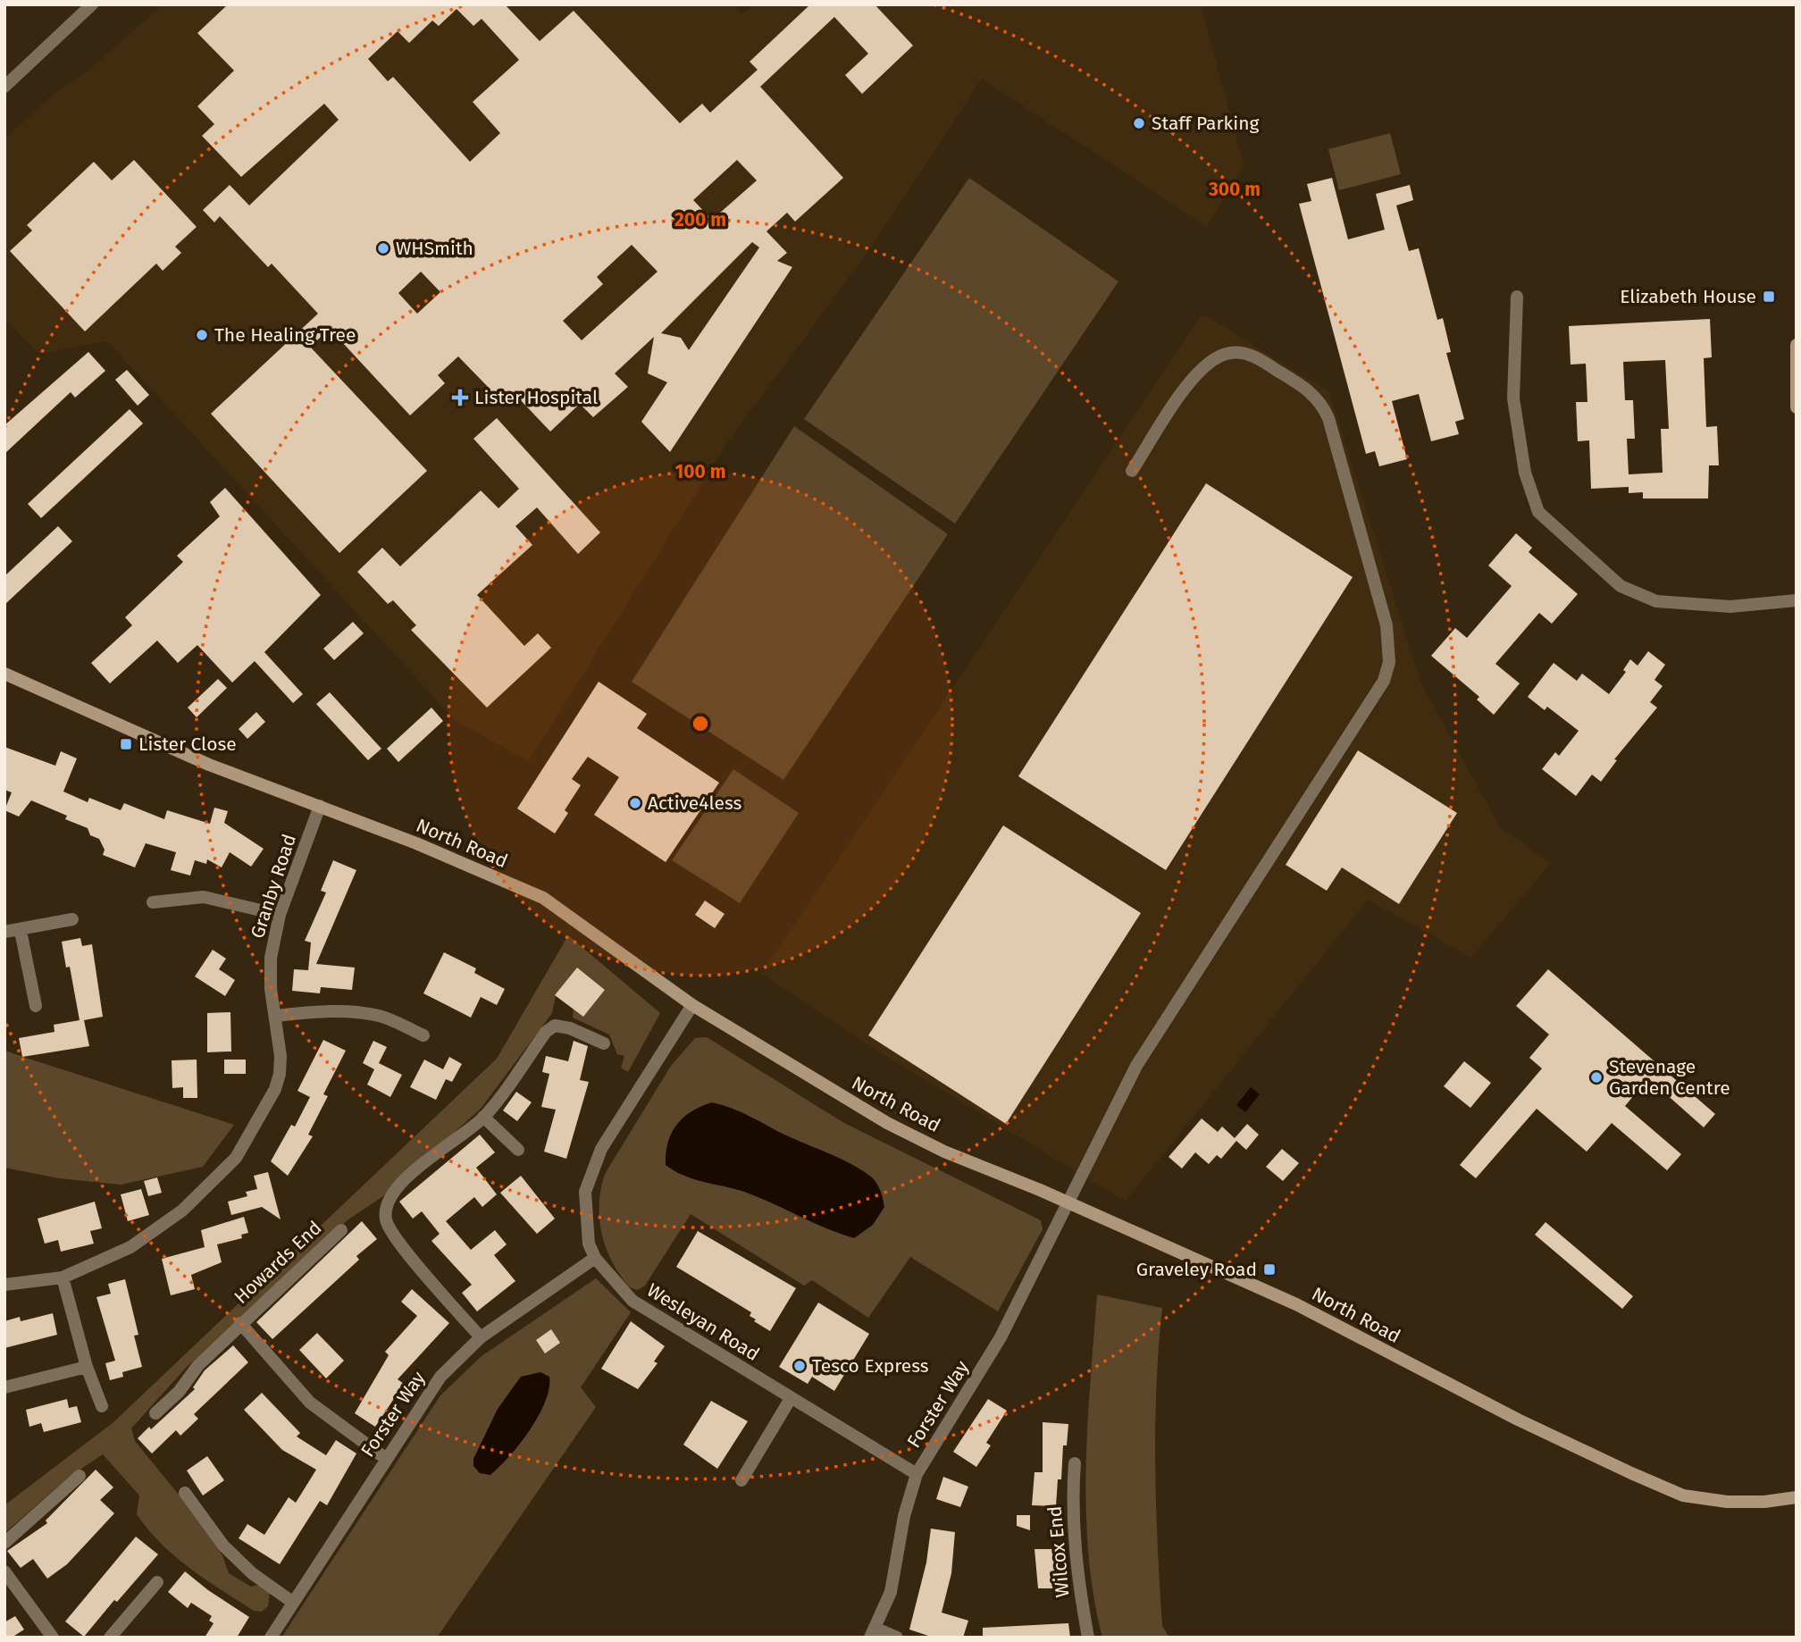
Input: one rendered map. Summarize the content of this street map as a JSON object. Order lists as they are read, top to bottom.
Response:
{
  "streets": {
    "main road": ["North Road"],
    "street": [
      "Granby Road",
      "Howards End",
      "Wesleyan Road",
      "Forster Way",
      "Wilcox End"
    ]
  },
  "crossings": [
    ["North Road", "Granby Road"],
    ["North Road", "Wesleyan Road"],
    ["North Road", "Forster Way"],
    ["Howards End", "Forster Way"],
    ["Wesleyan Road", "Forster Way"]
  ],
  "places": {
    "other": [
      "Staff Parking",
      "WHSmith",
      "The Healing Tree",
      "Active4less",
      "Stevenage Garden Centre",
      "Tesco Express"
    ],
    "transit": ["Elizabeth House", "Lister Close", "Graveley Road"],
    "health": ["Lister Hospital"]
  },
  "rings": ["300 m", "200 m", "100 m"]
}
